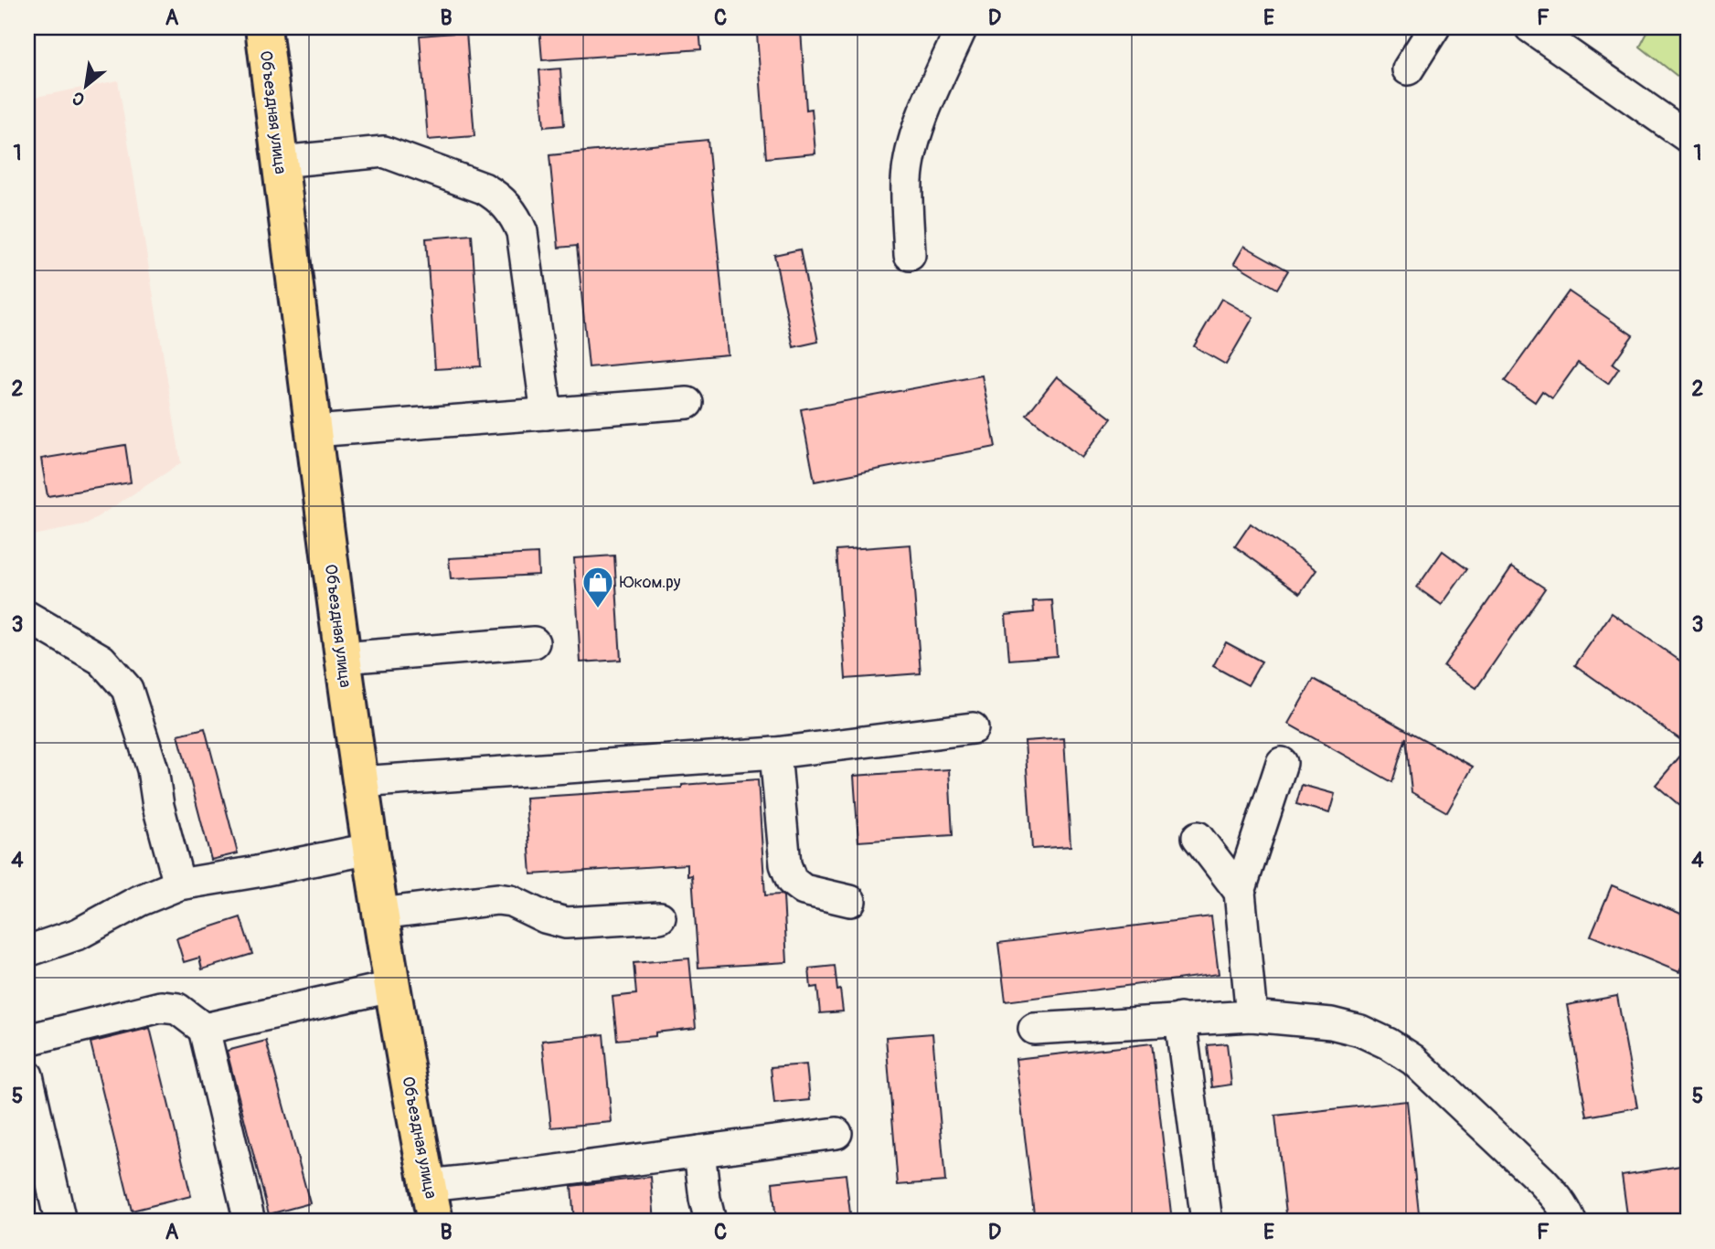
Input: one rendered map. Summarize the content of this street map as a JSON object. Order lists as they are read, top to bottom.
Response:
{
  "streets": {
    "main road": ["Объездная улица"]
  },
  "places": {
    "shop": ["Юком.ру"]
  },
  "north": "bottom left",
  "grid": {
    "columns": [
      "A",
      "B",
      "C",
      "D",
      "E",
      "F"
    ],
    "rows": [
      "1",
      "2",
      "3",
      "4",
      "5"
    ]
  }
}
